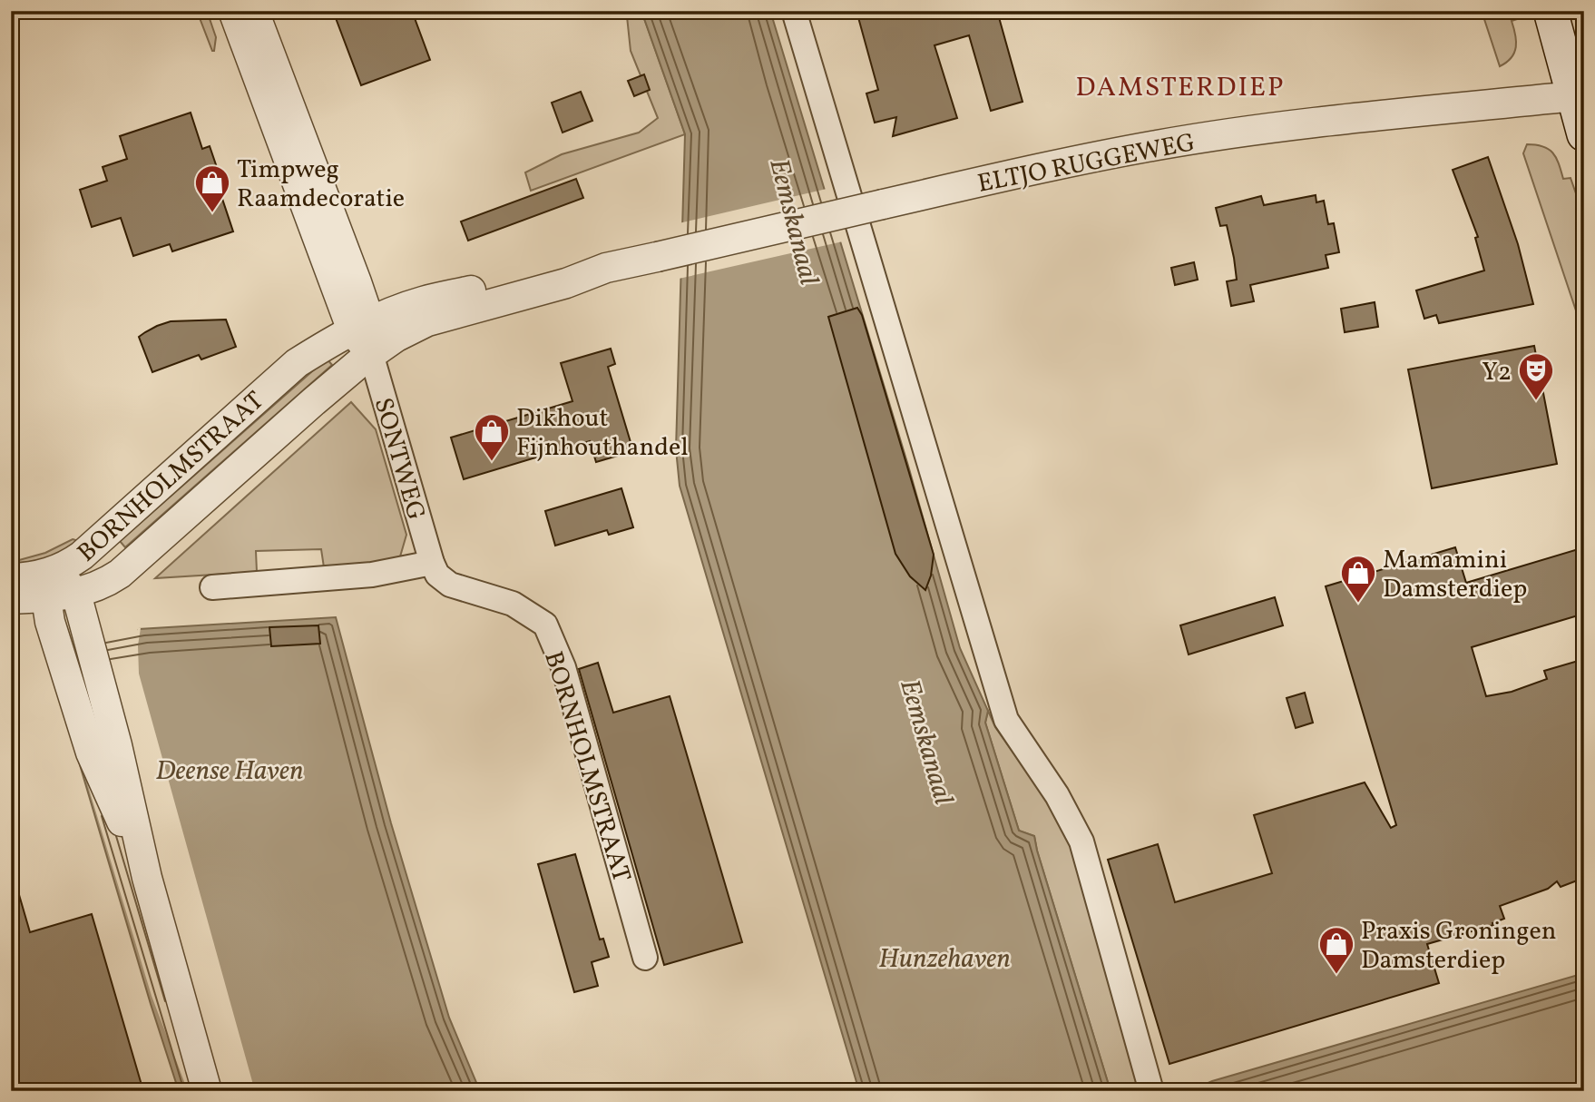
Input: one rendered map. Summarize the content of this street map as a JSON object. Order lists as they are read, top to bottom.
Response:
{
  "streets": {
    "street": ["ELTJO RUGGEWEG", "SONTWEG", "BORNHOLMSTRAAT"]
  },
  "crossings": [
    ["ELTJO RUGGEWEG", "SONTWEG"],
    ["ELTJO RUGGEWEG", "BORNHOLMSTRAAT"],
    ["SONTWEG", "BORNHOLMSTRAAT"]
  ],
  "districts": ["DAMSTERDIEP"],
  "water": ["Eemskanaal", "Deense Haven", "Hunzehaven"],
  "places": {
    "shop": [
      "Timpweg Raamdecoratie",
      "Dikhout Fijnhouthandel",
      "Mamamini Damsterdiep",
      "Praxis Groningen Damsterdiep"
    ],
    "theatre": ["Y2"]
  }
}
